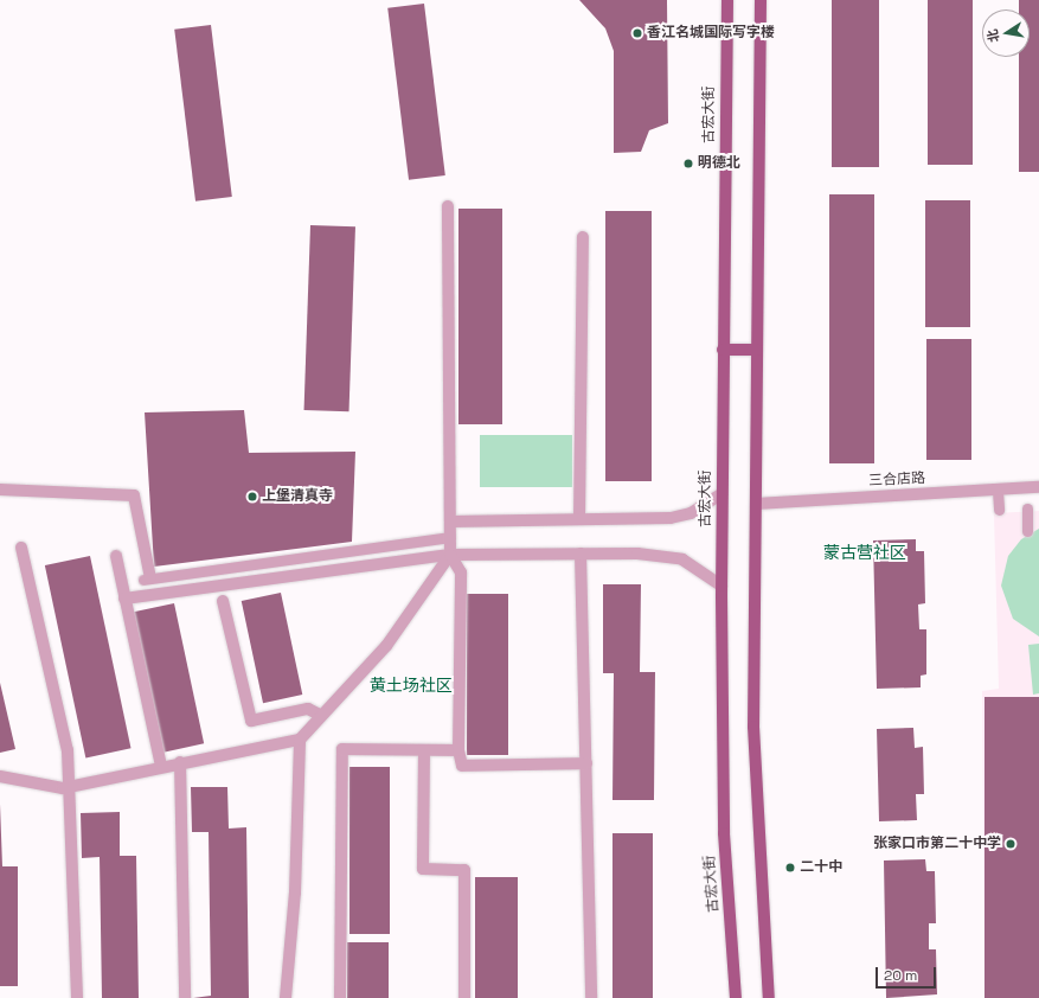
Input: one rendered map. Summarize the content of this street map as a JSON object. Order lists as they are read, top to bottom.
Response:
{
  "streets": {
    "main road": ["古宏大街"],
    "street": ["三合店路"]
  },
  "districts": ["蒙古营社区", "黄土场社区"],
  "places": [
    "香江名城国际写字楼",
    "明德北",
    "上堡清真寺",
    "张家口市第二十中学",
    "二十中"
  ],
  "scale_bar": "20 m",
  "north": "left"
}
